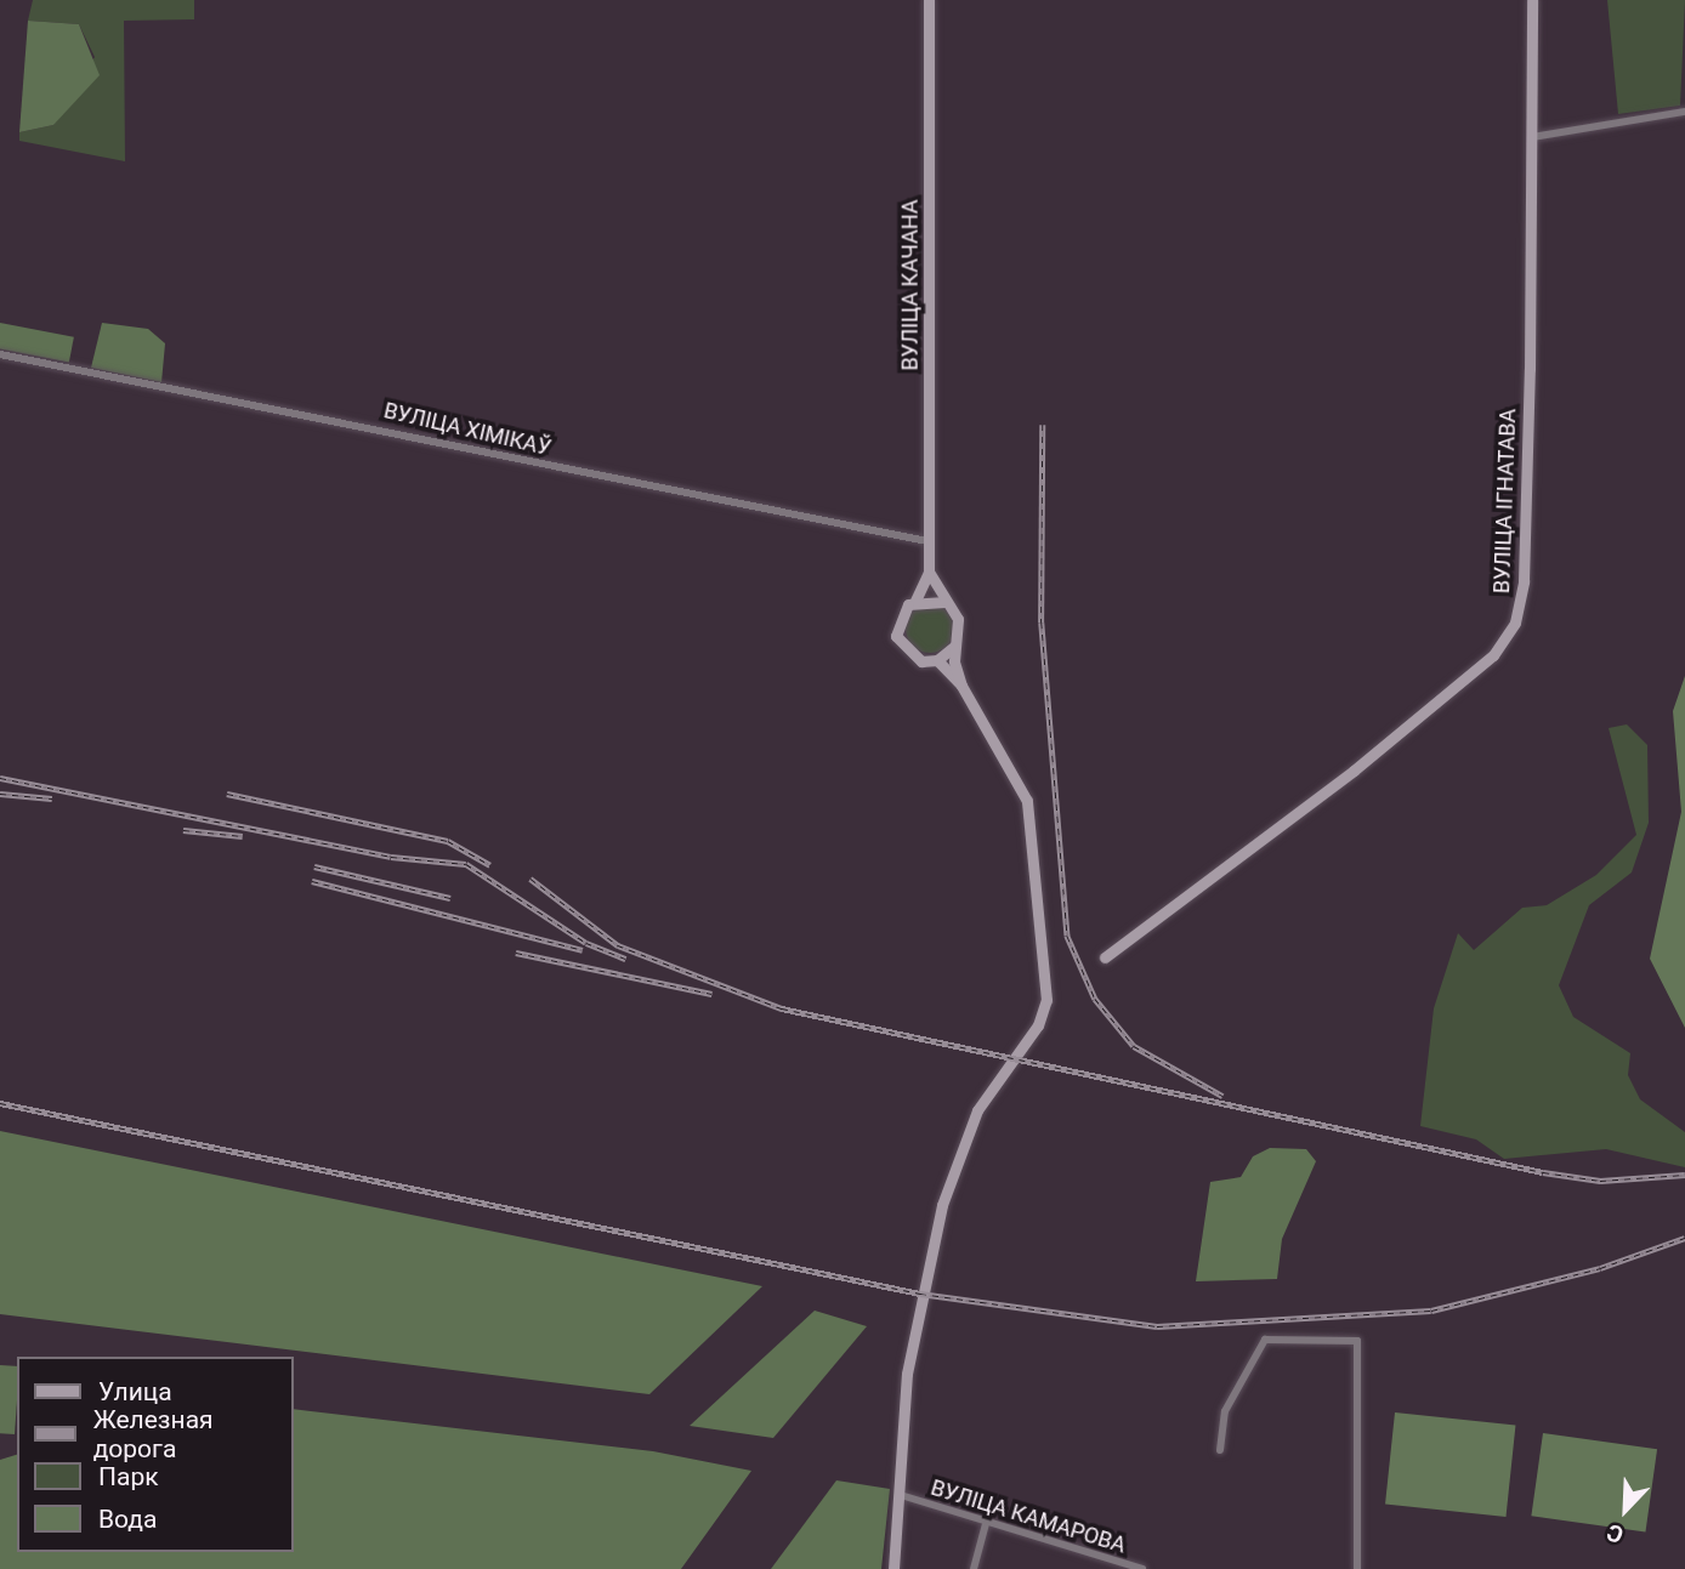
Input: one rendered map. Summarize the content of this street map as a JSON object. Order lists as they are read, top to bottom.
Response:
{
  "streets": {
    "main road": ["ВУЛІЦА КАЧАНА", "ВУЛІЦА ІГНАТАВА"],
    "street": ["ВУЛІЦА ХІМІКАЎ", "ВУЛІЦА КАМАРОВА"]
  },
  "crossings": [
    ["ВУЛІЦА КАЧАНА", "ВУЛІЦА ХІМІКАЎ"],
    ["ВУЛІЦА КАЧАНА", "ВУЛІЦА КАМАРОВА"]
  ],
  "legend": [
    "Улица",
    "Железная дорога",
    "Парк",
    "Вода"
  ],
  "north": "bottom left"
}
